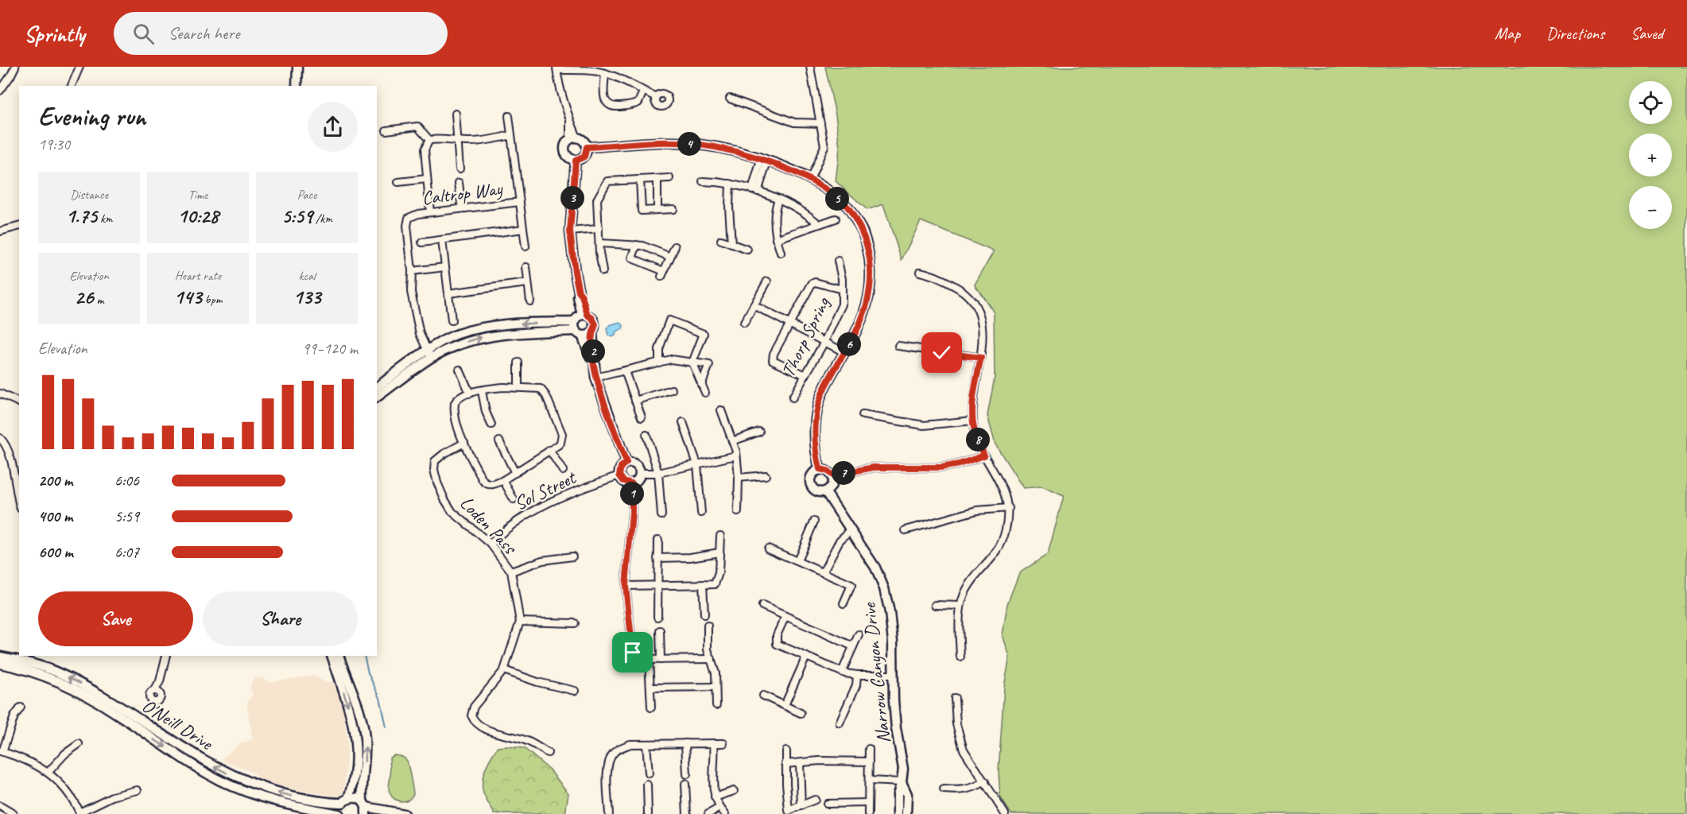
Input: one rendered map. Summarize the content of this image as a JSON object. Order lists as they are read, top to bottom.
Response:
{
  "streets": {
    "main road": ["Narrow Canyon Drive", "O'Neill Drive"],
    "street": [
      "Caltrop Way",
      "Thorp Spring",
      "Sol Street",
      "Loden Pass"
    ]
  },
  "crossings": [
    ["Sol Street", "Loden Pass"]
  ],
  "page": {
    "header": "Sprintly",
    "search": "Search here",
    "nav": ["Map", "Directions", "Saved"],
    "map_buttons": ["+", "−"],
    "heading": ["Evening run", "19:30"],
    "pins": [
      "4",
      "3",
      "5",
      "6",
      "2",
      "8",
      "7",
      "1"
    ],
    "stats": [
      ["Distance", "1.75 km"],
      ["Time", "10:28"],
      ["Pace", "5:59 /km"],
      ["Elevation", "26 m"],
      ["Heart rate", "143 bpm"],
      ["kcal", "133"]
    ],
    "chart": ["Elevation", "99–120 m"],
    "list": [
      {
        "name": "200 m",
        "note": "6:06"
      },
      {
        "name": "400 m",
        "note": "5:59"
      },
      {
        "name": "600 m",
        "note": "6:07"
      }
    ],
    "buttons": ["Save", "Share"]
  }
}
